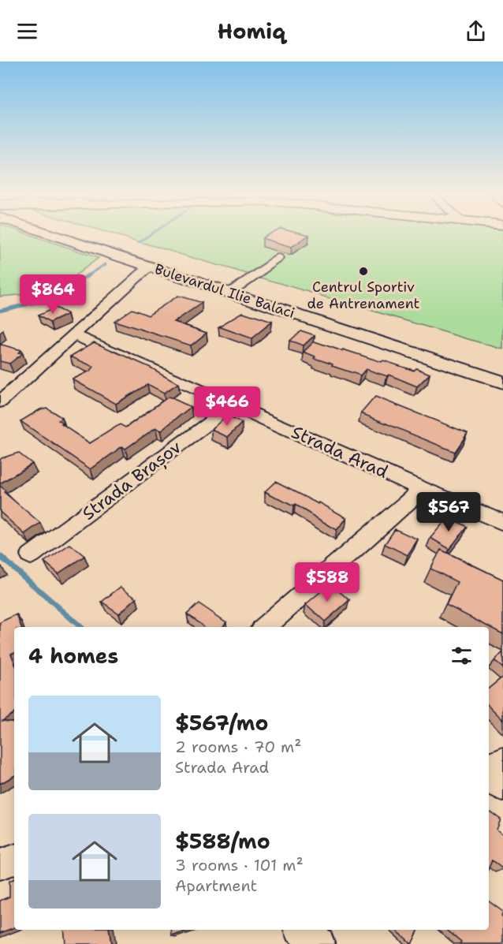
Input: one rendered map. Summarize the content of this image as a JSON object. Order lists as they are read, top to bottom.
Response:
{
  "streets": {
    "main road": ["Bulevardul Ilie Balaci"],
    "street": ["Strada Arad", "Strada Brașov"]
  },
  "crossings": [
    ["Strada Arad", "Strada Brașov"]
  ],
  "places": ["Centrul Sportiv de Antrenament"],
  "page": {
    "header": "Homiq",
    "price": [
      "$864",
      "$466",
      "$567",
      "$588"
    ],
    "heading": "4 homes",
    "list": [
      {
        "name": "$567/mo",
        "note": "2 rooms · 70 m² · Strada Arad"
      },
      {
        "name": "$588/mo",
        "note": "3 rooms · 101 m² · Apartment"
      }
    ]
  }
}
